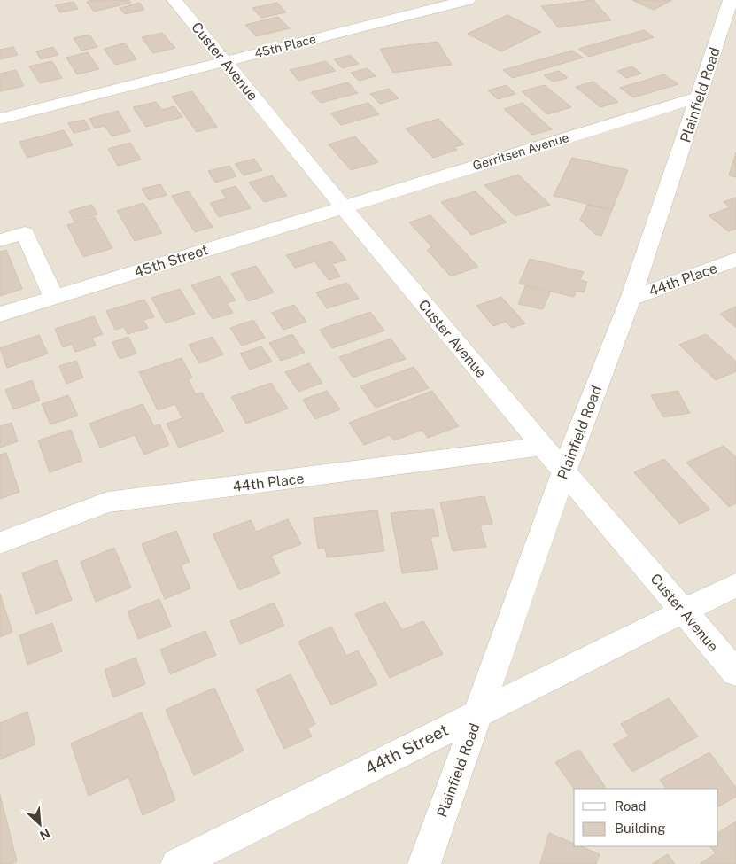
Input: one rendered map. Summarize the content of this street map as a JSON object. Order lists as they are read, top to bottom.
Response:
{
  "streets": {
    "street": [
      "45th Place",
      "Custer Avenue",
      "Plainfield Road",
      "Gerritsen Avenue",
      "45th Street",
      "44th Place",
      "44th Street"
    ]
  },
  "crossings": [
    ["45th Place", "Custer Avenue"],
    ["Custer Avenue", "Plainfield Road"],
    ["Custer Avenue", "Gerritsen Avenue"],
    ["Custer Avenue", "45th Street"],
    ["Custer Avenue", "44th Place"],
    ["Custer Avenue", "44th Street"],
    ["Plainfield Road", "Gerritsen Avenue"],
    ["Plainfield Road", "44th Place"],
    ["Plainfield Road", "44th Street"],
    ["Gerritsen Avenue", "45th Street"]
  ],
  "legend": ["Road", "Building"],
  "north": "bottom right"
}
